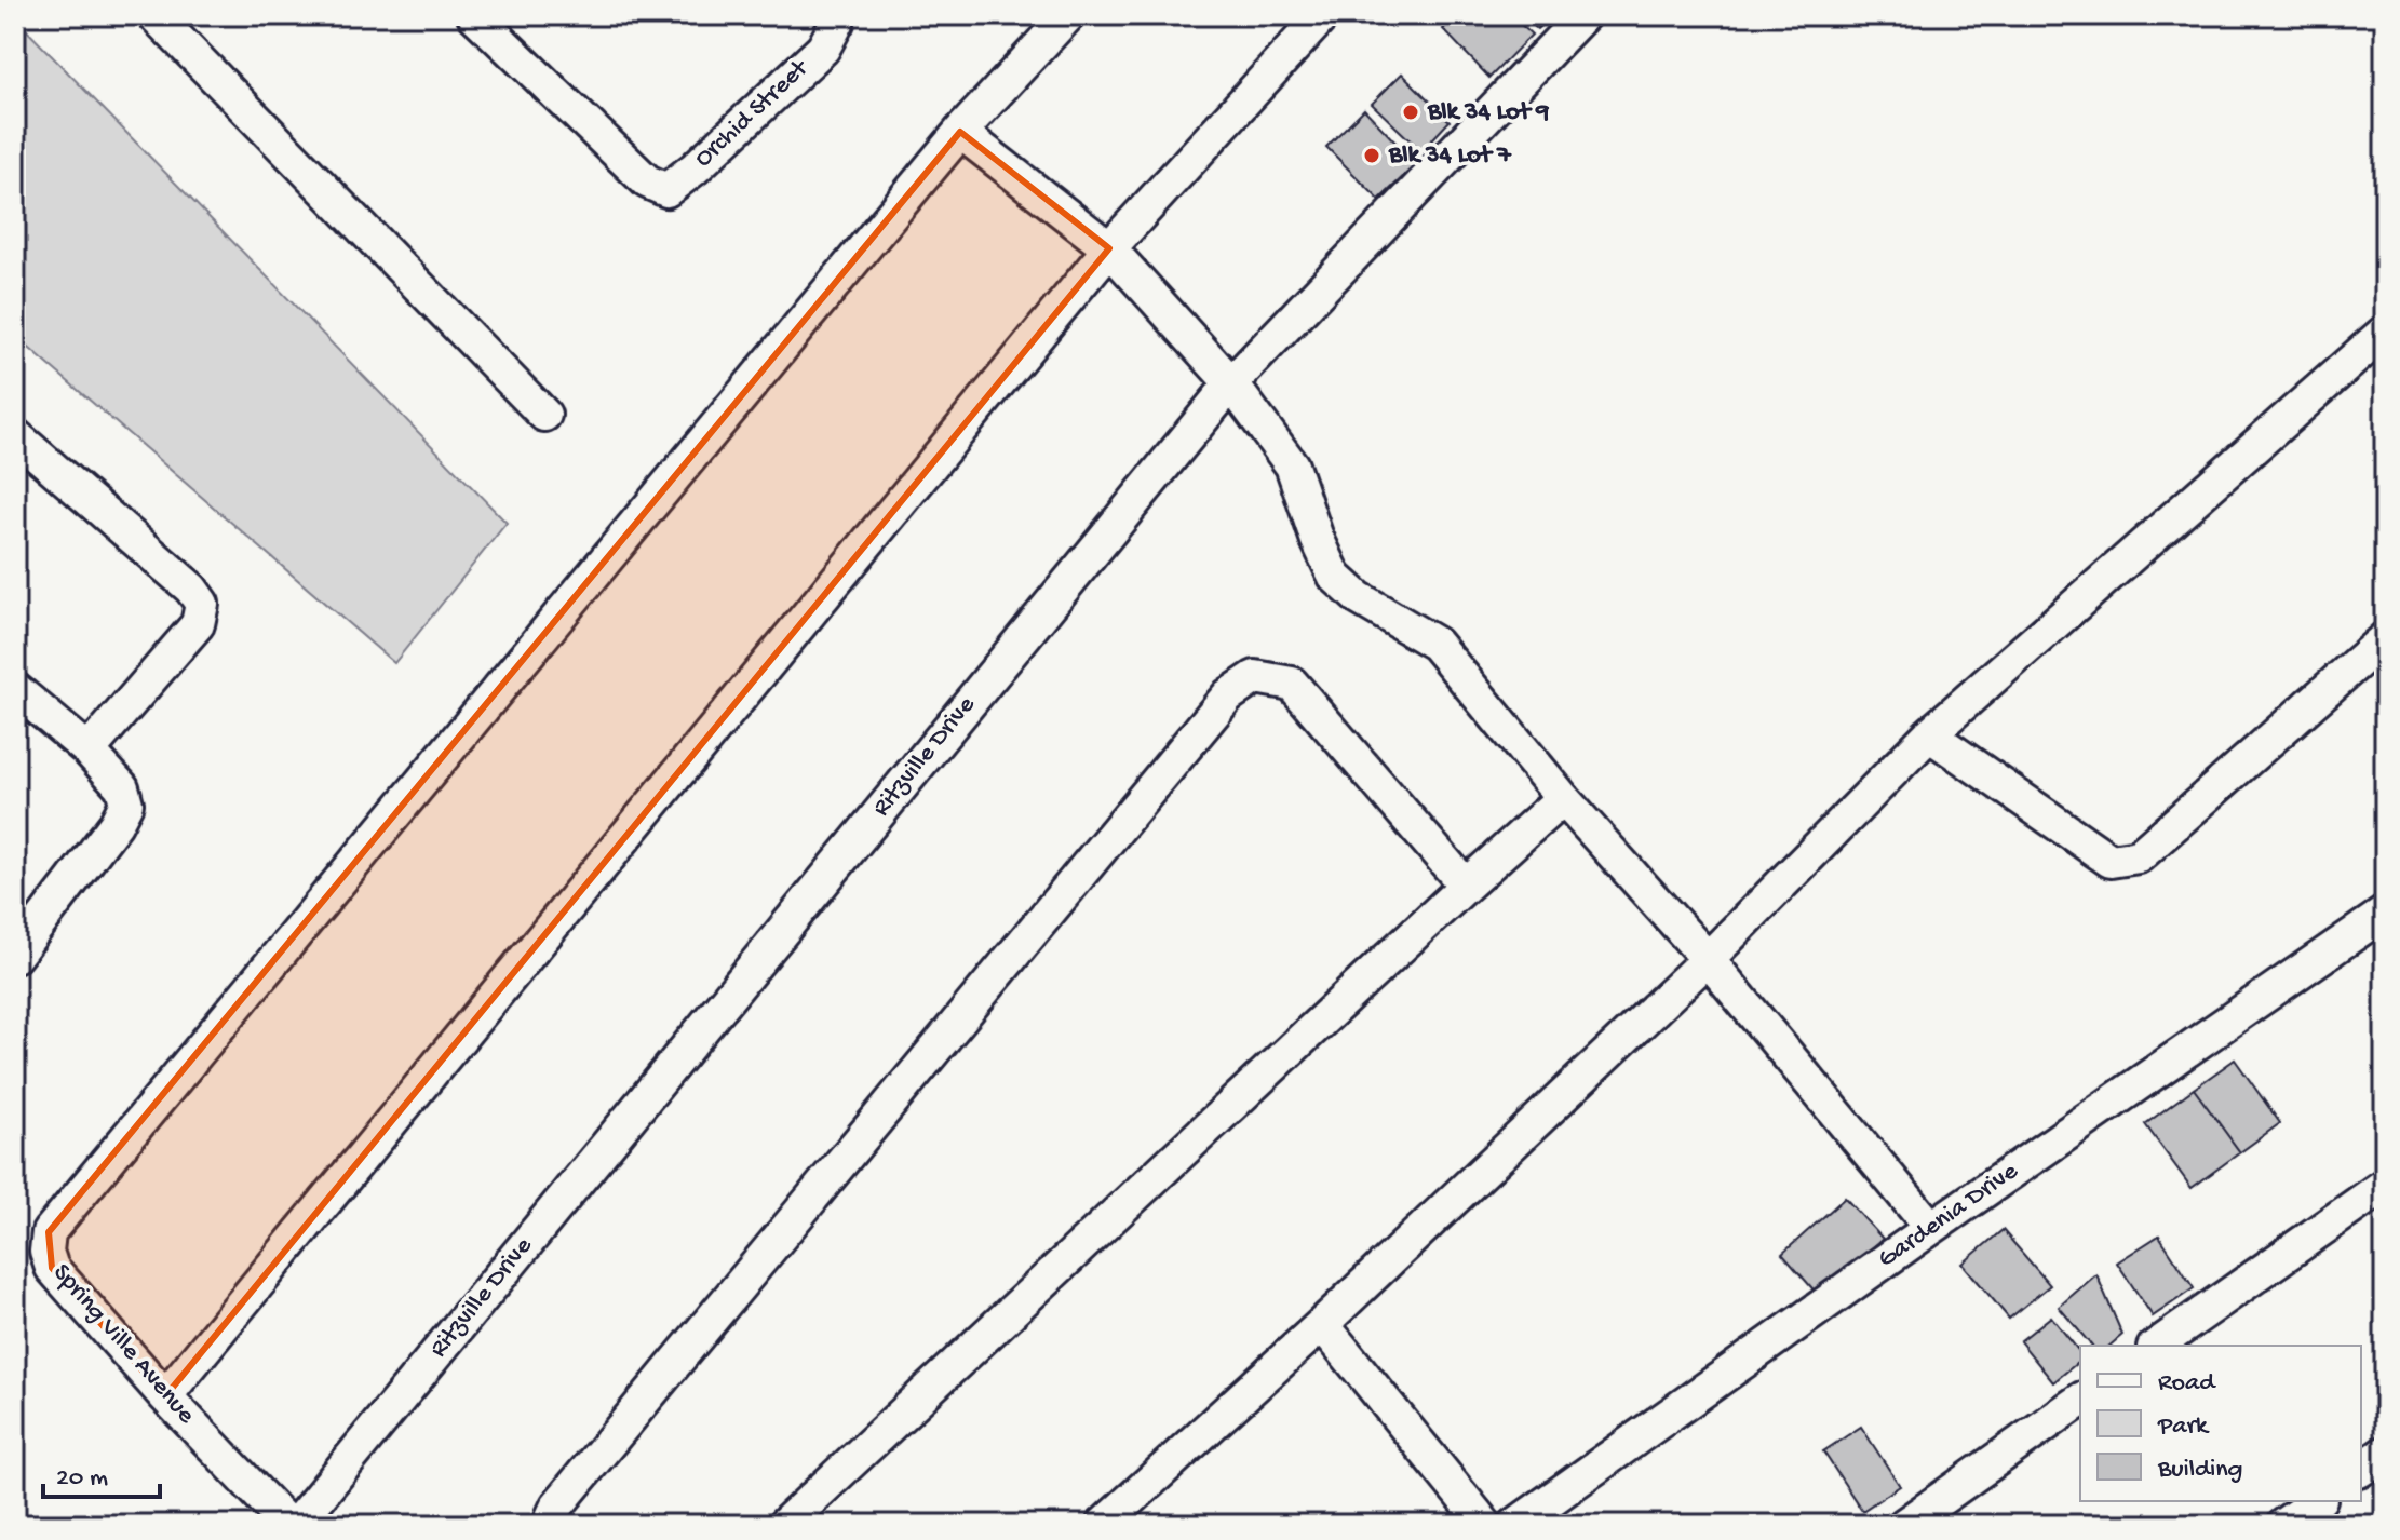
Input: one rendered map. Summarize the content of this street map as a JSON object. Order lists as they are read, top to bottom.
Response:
{
  "streets": {
    "street": [
      "Orchid Street",
      "Ritzville Drive",
      "Gardenia Drive",
      "Spring Ville Avenue"
    ]
  },
  "places": ["Blk 34 Lot 9", "Blk 34 Lot 7"],
  "legend": ["Road", "Park", "Building"],
  "scale_bar": "20 m"
}
